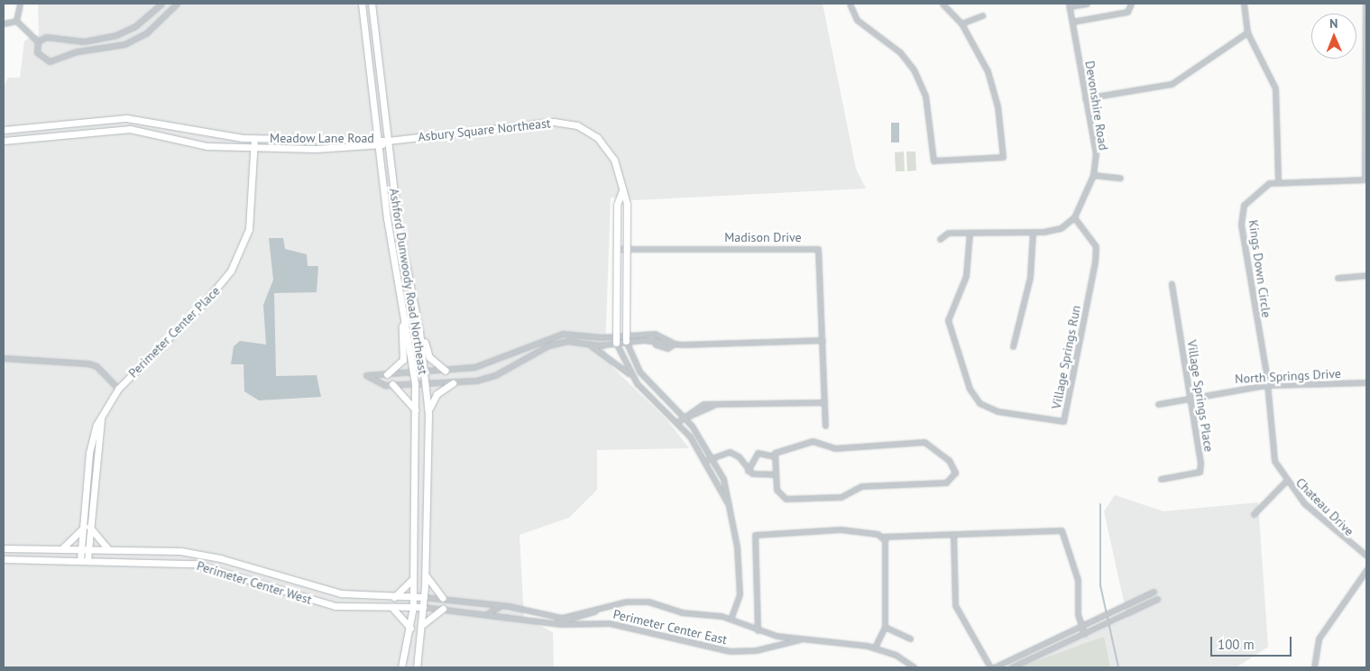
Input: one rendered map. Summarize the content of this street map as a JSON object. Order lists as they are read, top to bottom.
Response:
{
  "streets": {
    "main road": [
      "Asbury Square Northeast",
      "Meadow Lane Road",
      "Ashford Dunwoody Road Northeast",
      "Perimeter Center Place",
      "Perimeter Center West"
    ],
    "street": [
      "Devonshire Road",
      "Madison Drive",
      "Kings Down Circle",
      "Village Springs Run",
      "North Springs Drive",
      "Village Springs Place",
      "Chateau Drive",
      "Perimeter Center East"
    ]
  },
  "crossings": [
    ["Devonshire Road", "Village Springs Run"],
    ["Asbury Square Northeast", "Meadow Lane Road"],
    ["Asbury Square Northeast", "Madison Drive"],
    ["Asbury Square Northeast", "Ashford Dunwoody Road Northeast"],
    ["Meadow Lane Road", "Ashford Dunwoody Road Northeast"],
    ["Meadow Lane Road", "Perimeter Center Place"],
    ["Kings Down Circle", "North Springs Drive"],
    ["Kings Down Circle", "Chateau Drive"],
    ["Ashford Dunwoody Road Northeast", "Perimeter Center West"],
    ["Ashford Dunwoody Road Northeast", "Perimeter Center East"],
    ["Perimeter Center Place", "Perimeter Center West"],
    ["North Springs Drive", "Village Springs Place"],
    ["North Springs Drive", "Chateau Drive"],
    ["Perimeter Center West", "Perimeter Center East"]
  ],
  "scale_bar": "100 m",
  "north": "top"
}
